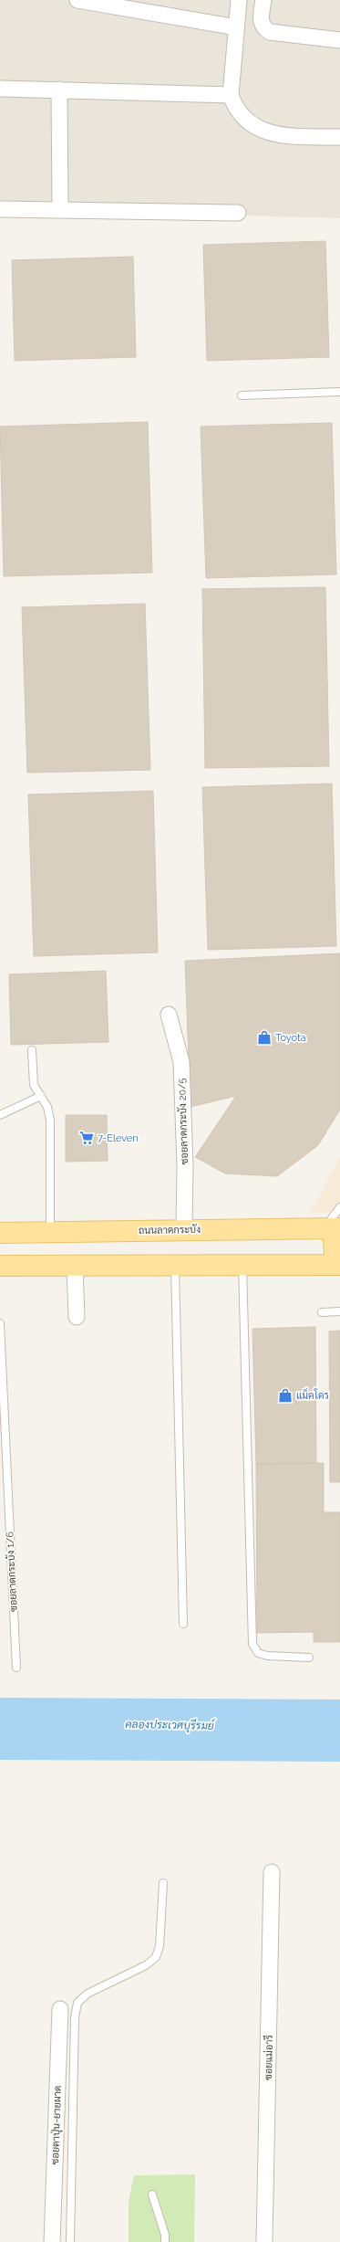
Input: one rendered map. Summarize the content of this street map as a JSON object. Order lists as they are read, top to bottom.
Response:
{
  "streets": {
    "main road": ["ถนนลาดกระบัง"],
    "street": ["ซอยลาดกระบัง 20/5", "ซอยแม่อารี", "ซอยตาปุ่น-ยายผาด"],
    "lane": ["ซอยลาดกระบัง 1/6"]
  },
  "crossings": [
    ["ซอยลาดกระบัง 20/5", "ถนนลาดกระบัง"]
  ],
  "water": ["คลองประเวศบุรีรมย์"],
  "places": {
    "shop": ["Toyota", "แม็คโคร"],
    "supermarket": ["7-Eleven"]
  }
}
